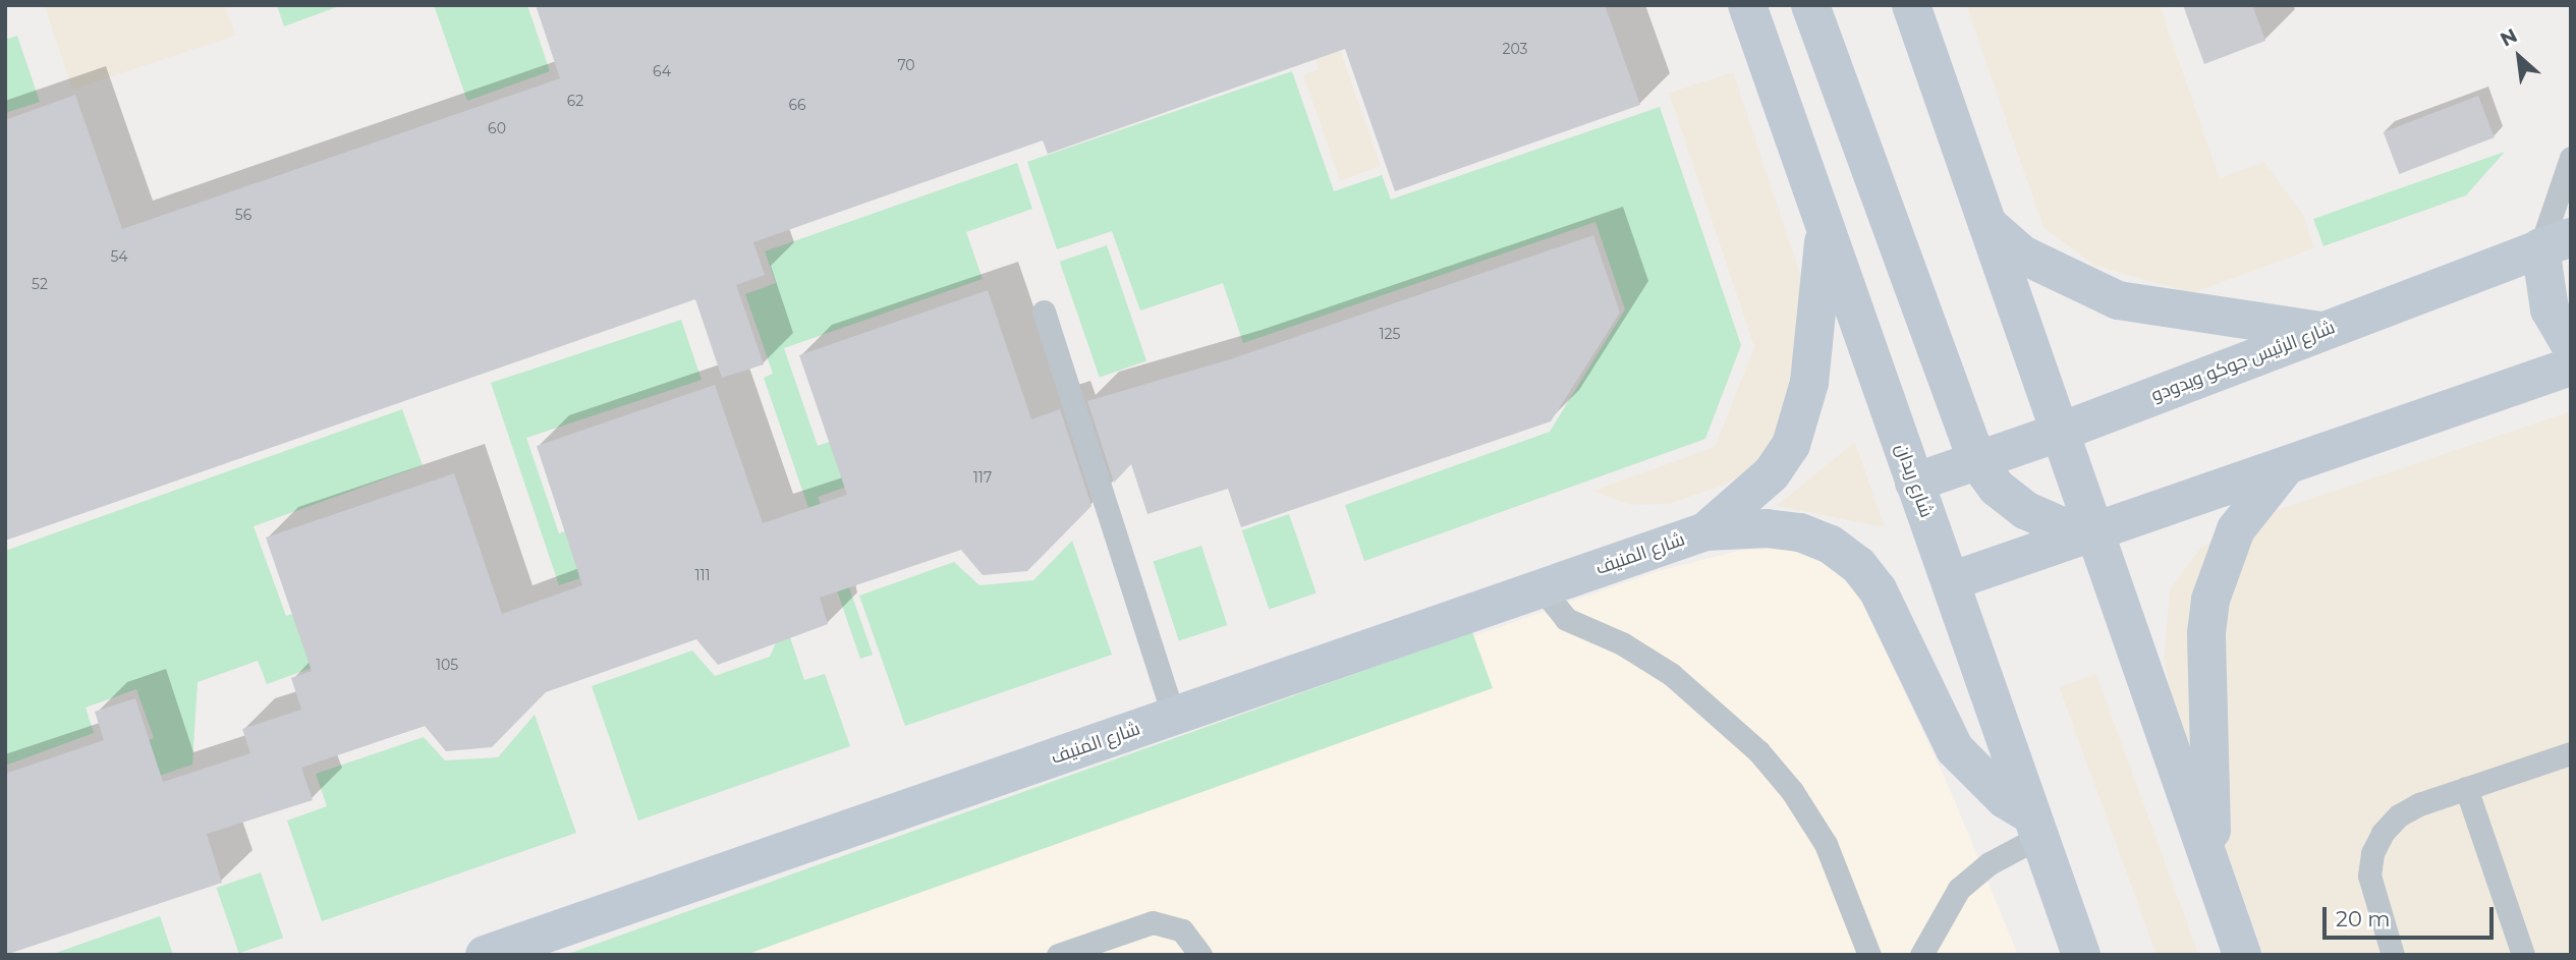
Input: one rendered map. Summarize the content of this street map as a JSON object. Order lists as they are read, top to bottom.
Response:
{
  "streets": {
    "street": ["شارع الرئيس جوكو ويدودو", "شارع ربدان", "شارع المنيف"]
  },
  "crossings": [
    ["شارع الرئيس جوكو ويدودو", "شارع ربدان"],
    ["شارع ربدان", "شارع المنيف"]
  ],
  "house_numbers": [
    "203",
    "70",
    "64",
    "62",
    "66",
    "60",
    "56",
    "54",
    "52",
    "125",
    "117",
    "111",
    "105"
  ],
  "scale_bar": "20 m",
  "north": "top left"
}
